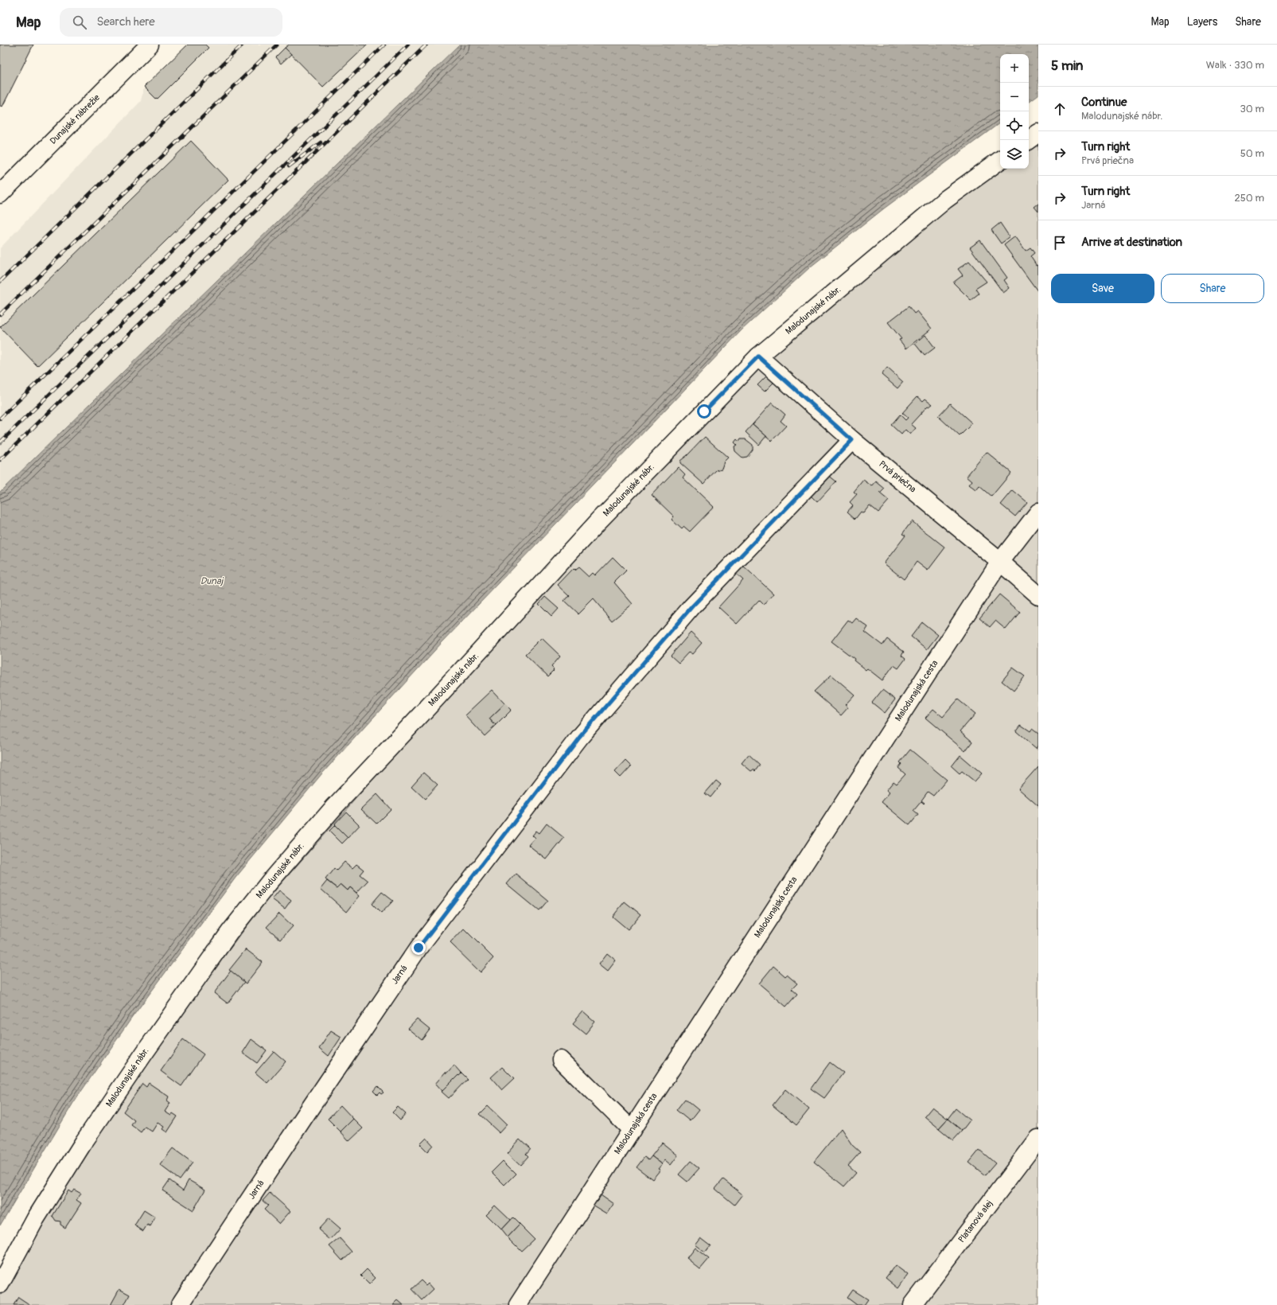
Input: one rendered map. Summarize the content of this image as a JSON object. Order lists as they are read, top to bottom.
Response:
{
  "streets": {
    "street": [
      "Dunajské nábrežie",
      "Malodunajské nábr.",
      "Prvá priečna",
      "Malodunajská cesta",
      "Jarná",
      "Platanová alej"
    ]
  },
  "crossings": [
    ["Malodunajské nábr.", "Prvá priečna"],
    ["Prvá priečna", "Malodunajská cesta"],
    ["Prvá priečna", "Jarná"]
  ],
  "water": ["Dunaj"],
  "page": {
    "header": "Map",
    "search": "Search here",
    "nav": ["Map", "Layers", "Share"],
    "heading": ["5 min", "Walk · 330 m"],
    "map_buttons": ["+", "−"],
    "list": [
      ["Continue", "Malodunajské nábr.", "30 m"],
      ["Turn right", "Prvá priečna", "50 m"],
      ["Turn right", "Jarná", "250 m"],
      "Arrive at destination"
    ],
    "buttons": ["Save", "Share"]
  }
}
